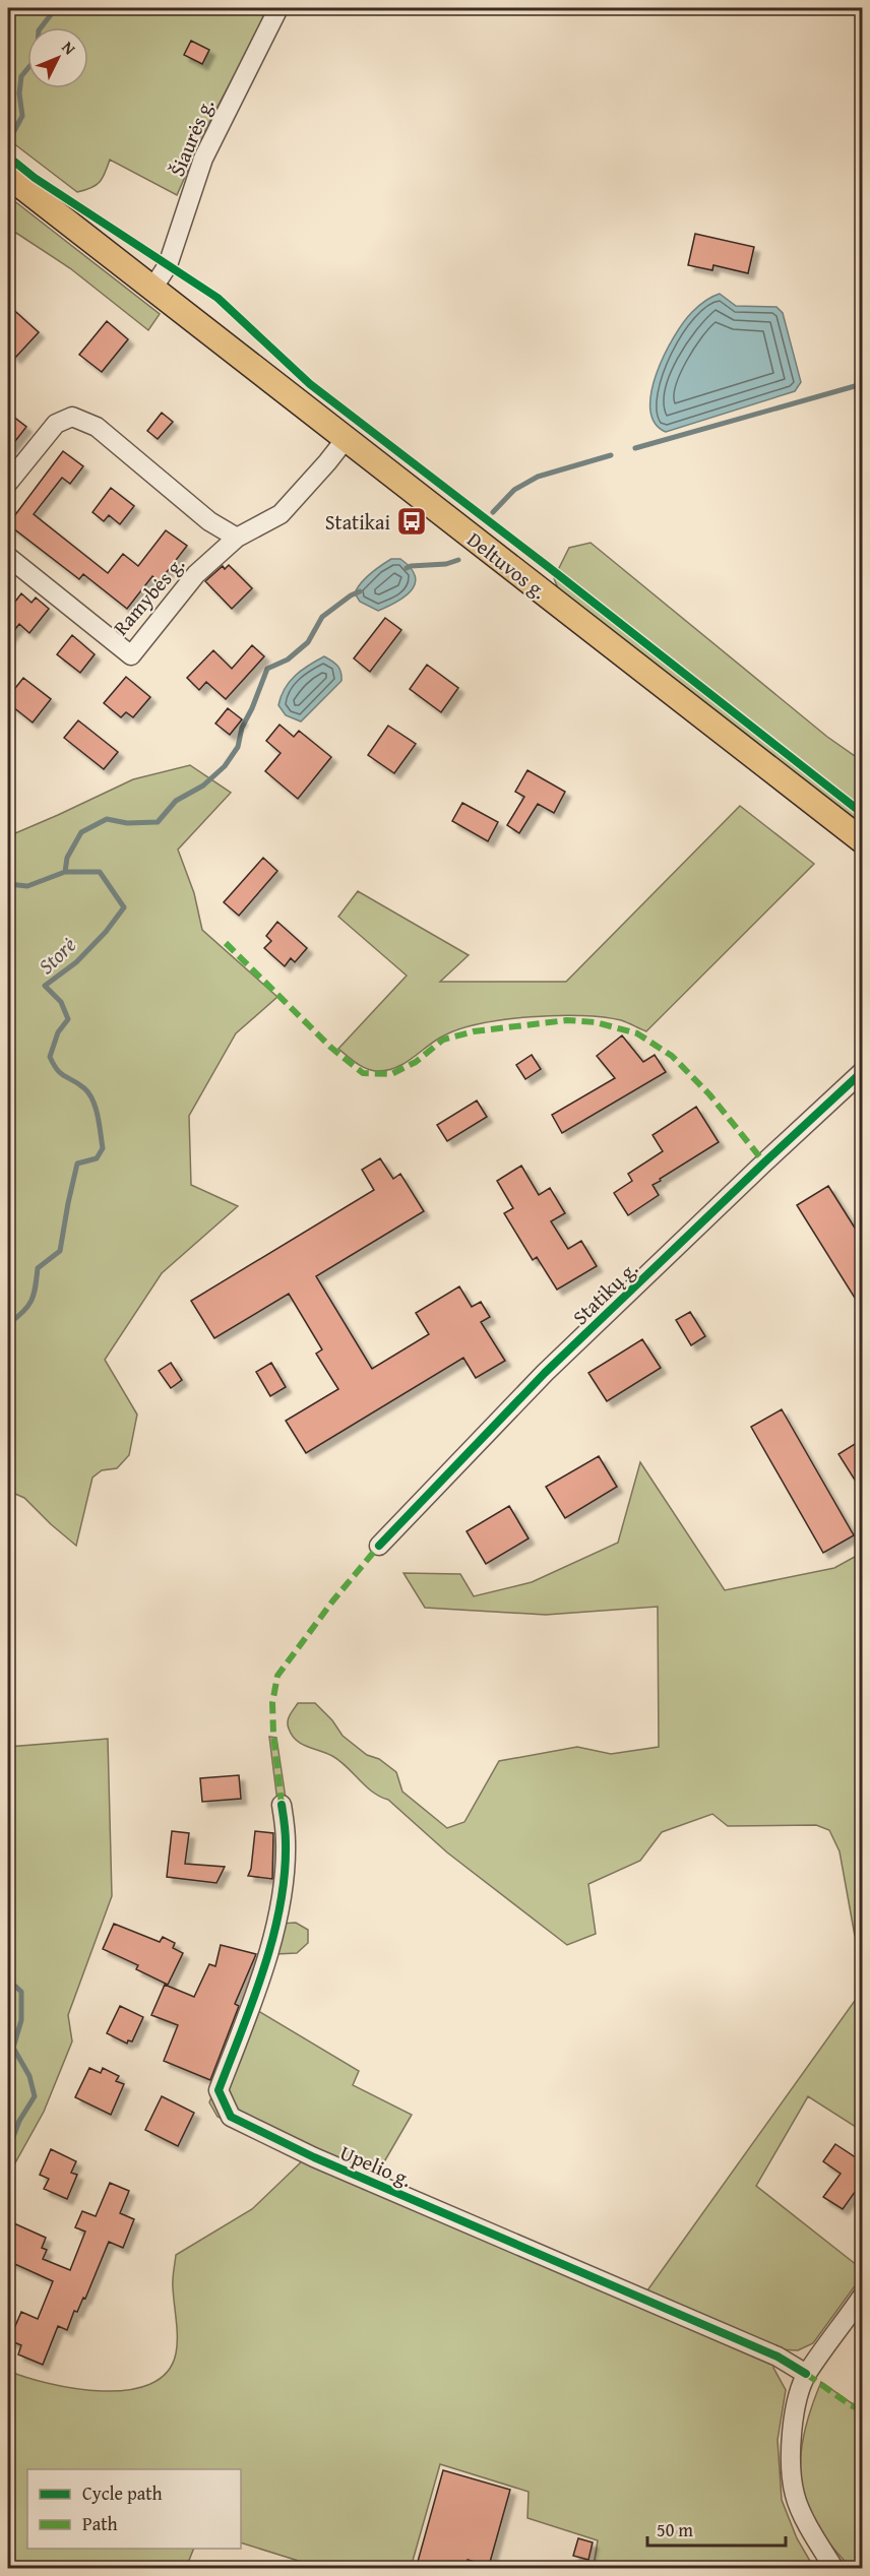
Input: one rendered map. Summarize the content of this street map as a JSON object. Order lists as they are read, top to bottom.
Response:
{
  "streets": {
    "main road": ["Deltuvos g."],
    "street": [
      "Šiaurės g.",
      "Ramybės g.",
      "Statikų g.",
      "Upelio g."
    ]
  },
  "crossings": [
    ["Šiaurės g.", "Deltuvos g."],
    ["Deltuvos g.", "Ramybės g."]
  ],
  "water": ["Storė"],
  "places": {
    "bus stop": ["Statikai"]
  },
  "legend": ["Cycle path", "Path"],
  "scale_bar": "50 m",
  "north": "top right"
}
